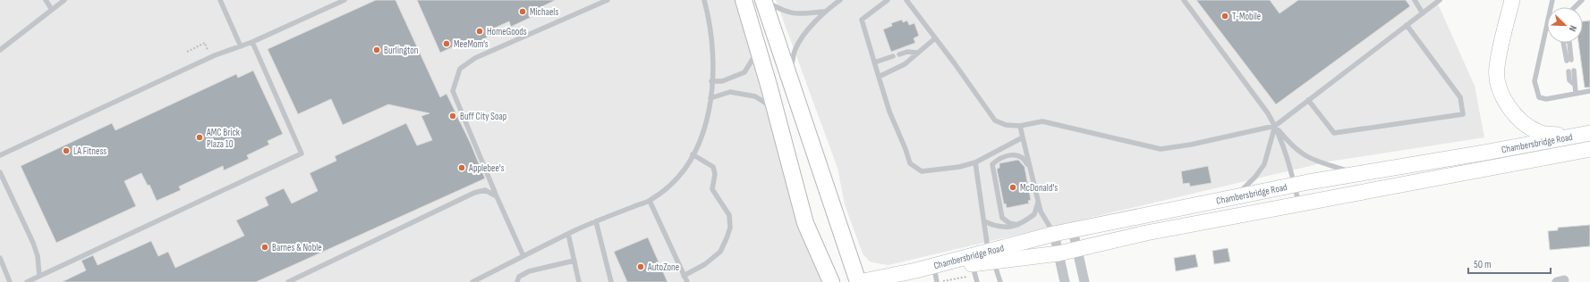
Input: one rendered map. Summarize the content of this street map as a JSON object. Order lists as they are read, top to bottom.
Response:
{
  "streets": {
    "main road": ["Chambersbridge Road"]
  },
  "places": [
    "Michaels",
    "T-Mobile",
    "HomeGoods",
    "MeeMom's",
    "Burlington",
    "Buff City Soap",
    "AMC Brick Plaza 10",
    "LA Fitness",
    "Applebee's",
    "McDonald's",
    "Barnes & Noble",
    "AutoZone"
  ],
  "scale_bar": "50 m",
  "north": "bottom right"
}
